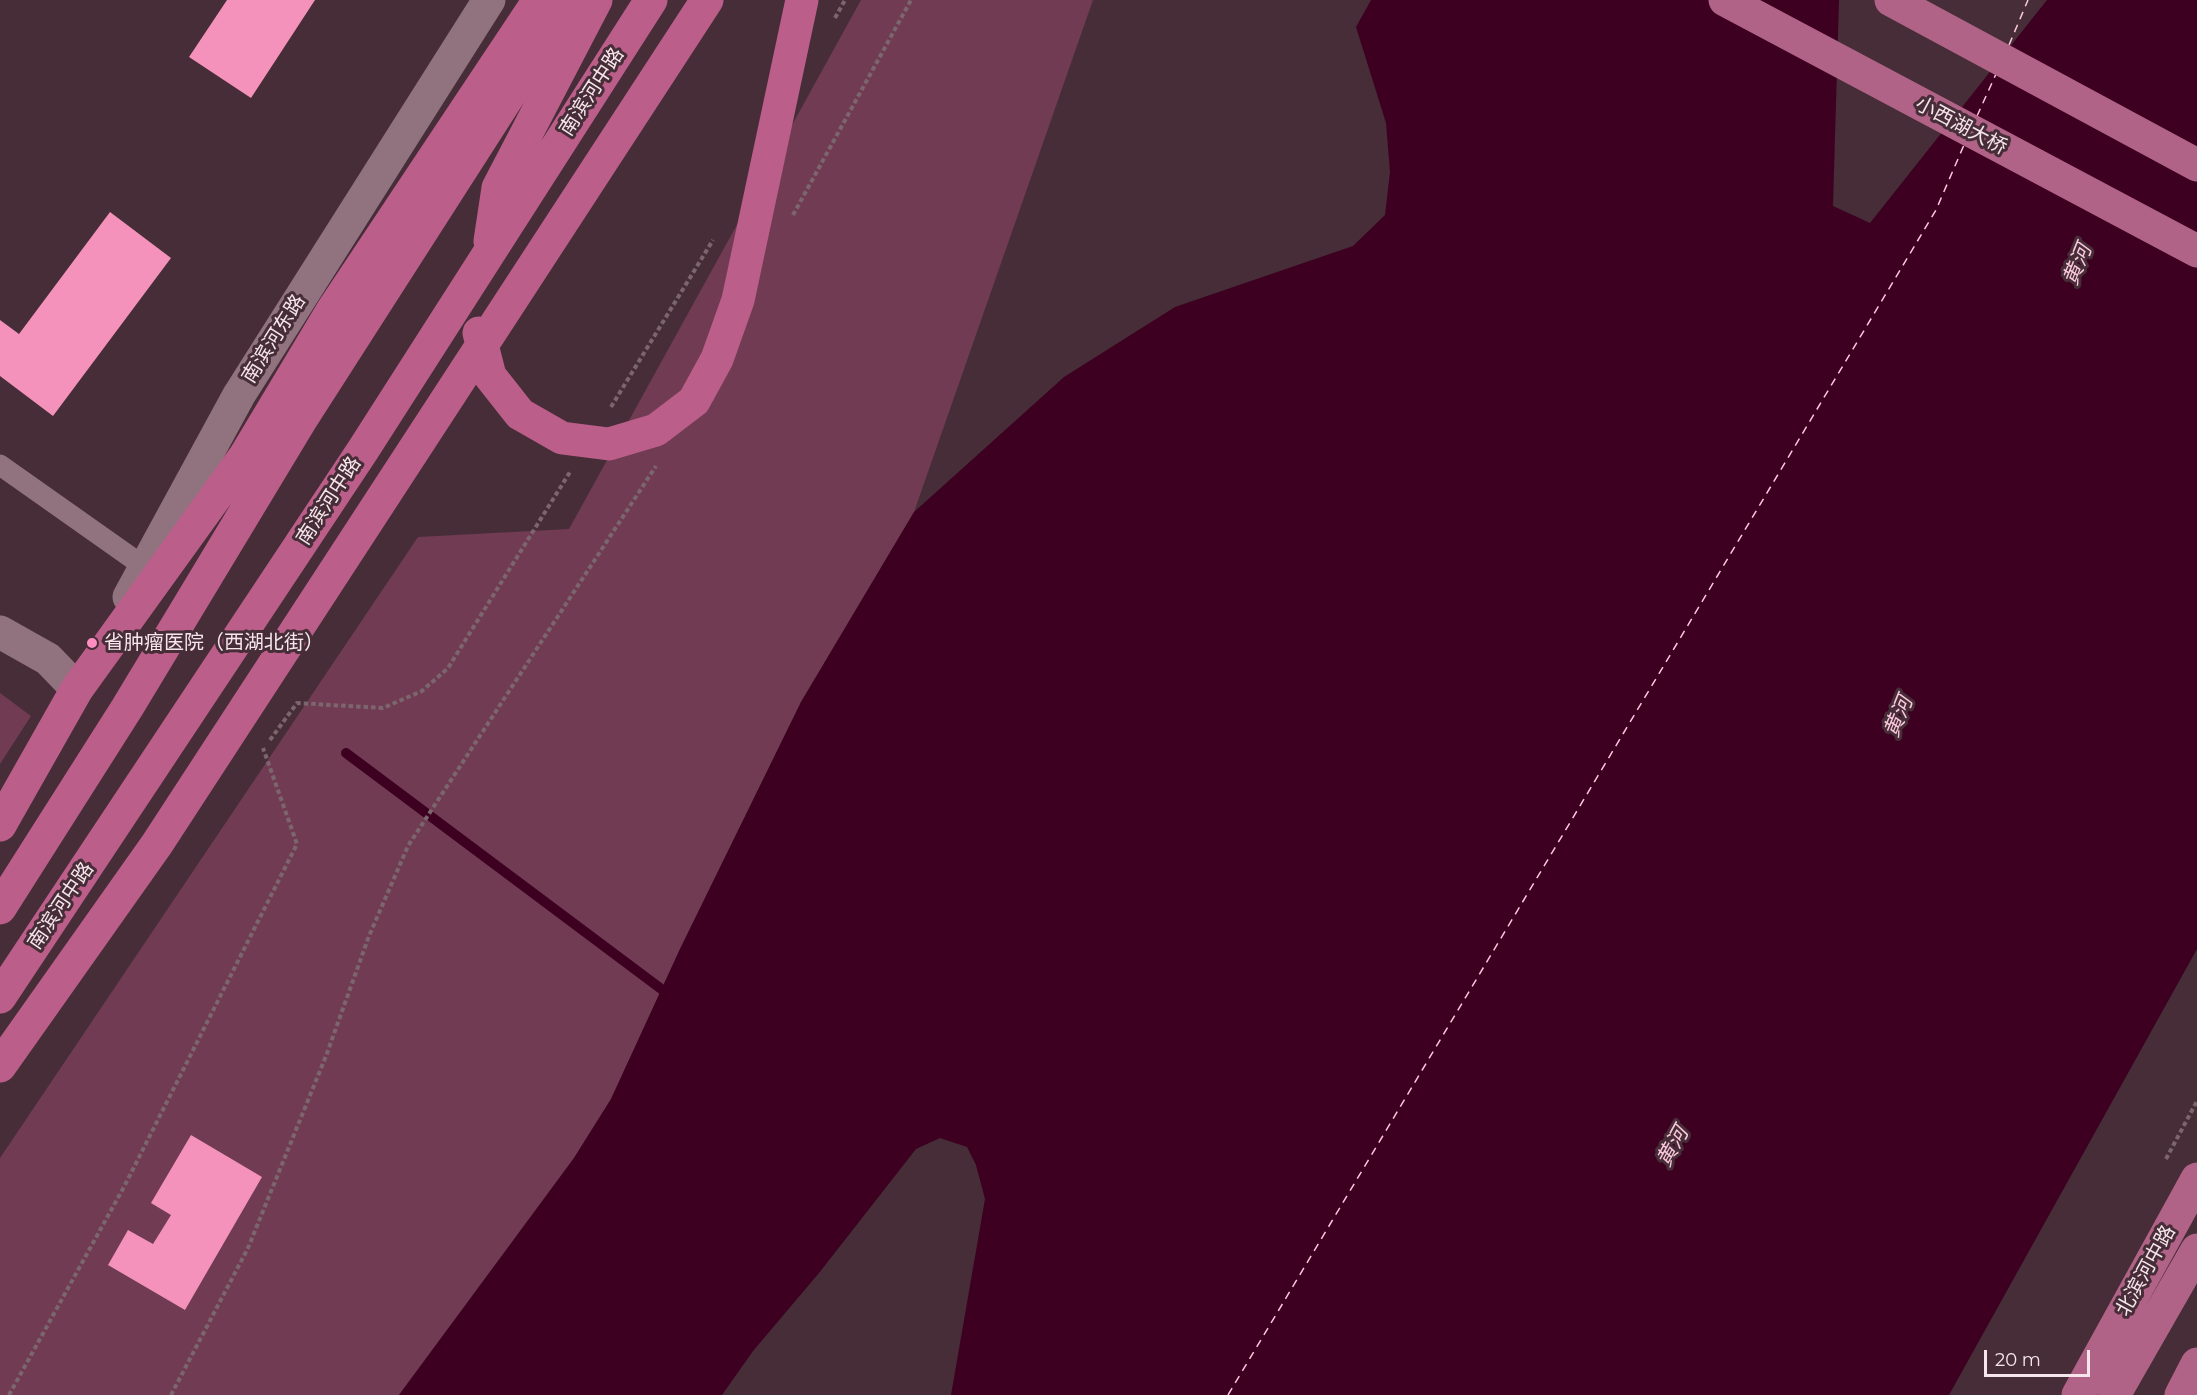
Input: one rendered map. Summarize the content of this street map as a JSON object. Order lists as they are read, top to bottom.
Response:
{
  "streets": {
    "highway": ["南滨河中路"],
    "main road": ["小西湖大桥", "北滨河中路"],
    "street": ["南滨河东路"]
  },
  "water": ["黄河"],
  "places": ["省肿瘤医院（西湖北街）"],
  "scale_bar": "20 m"
}
